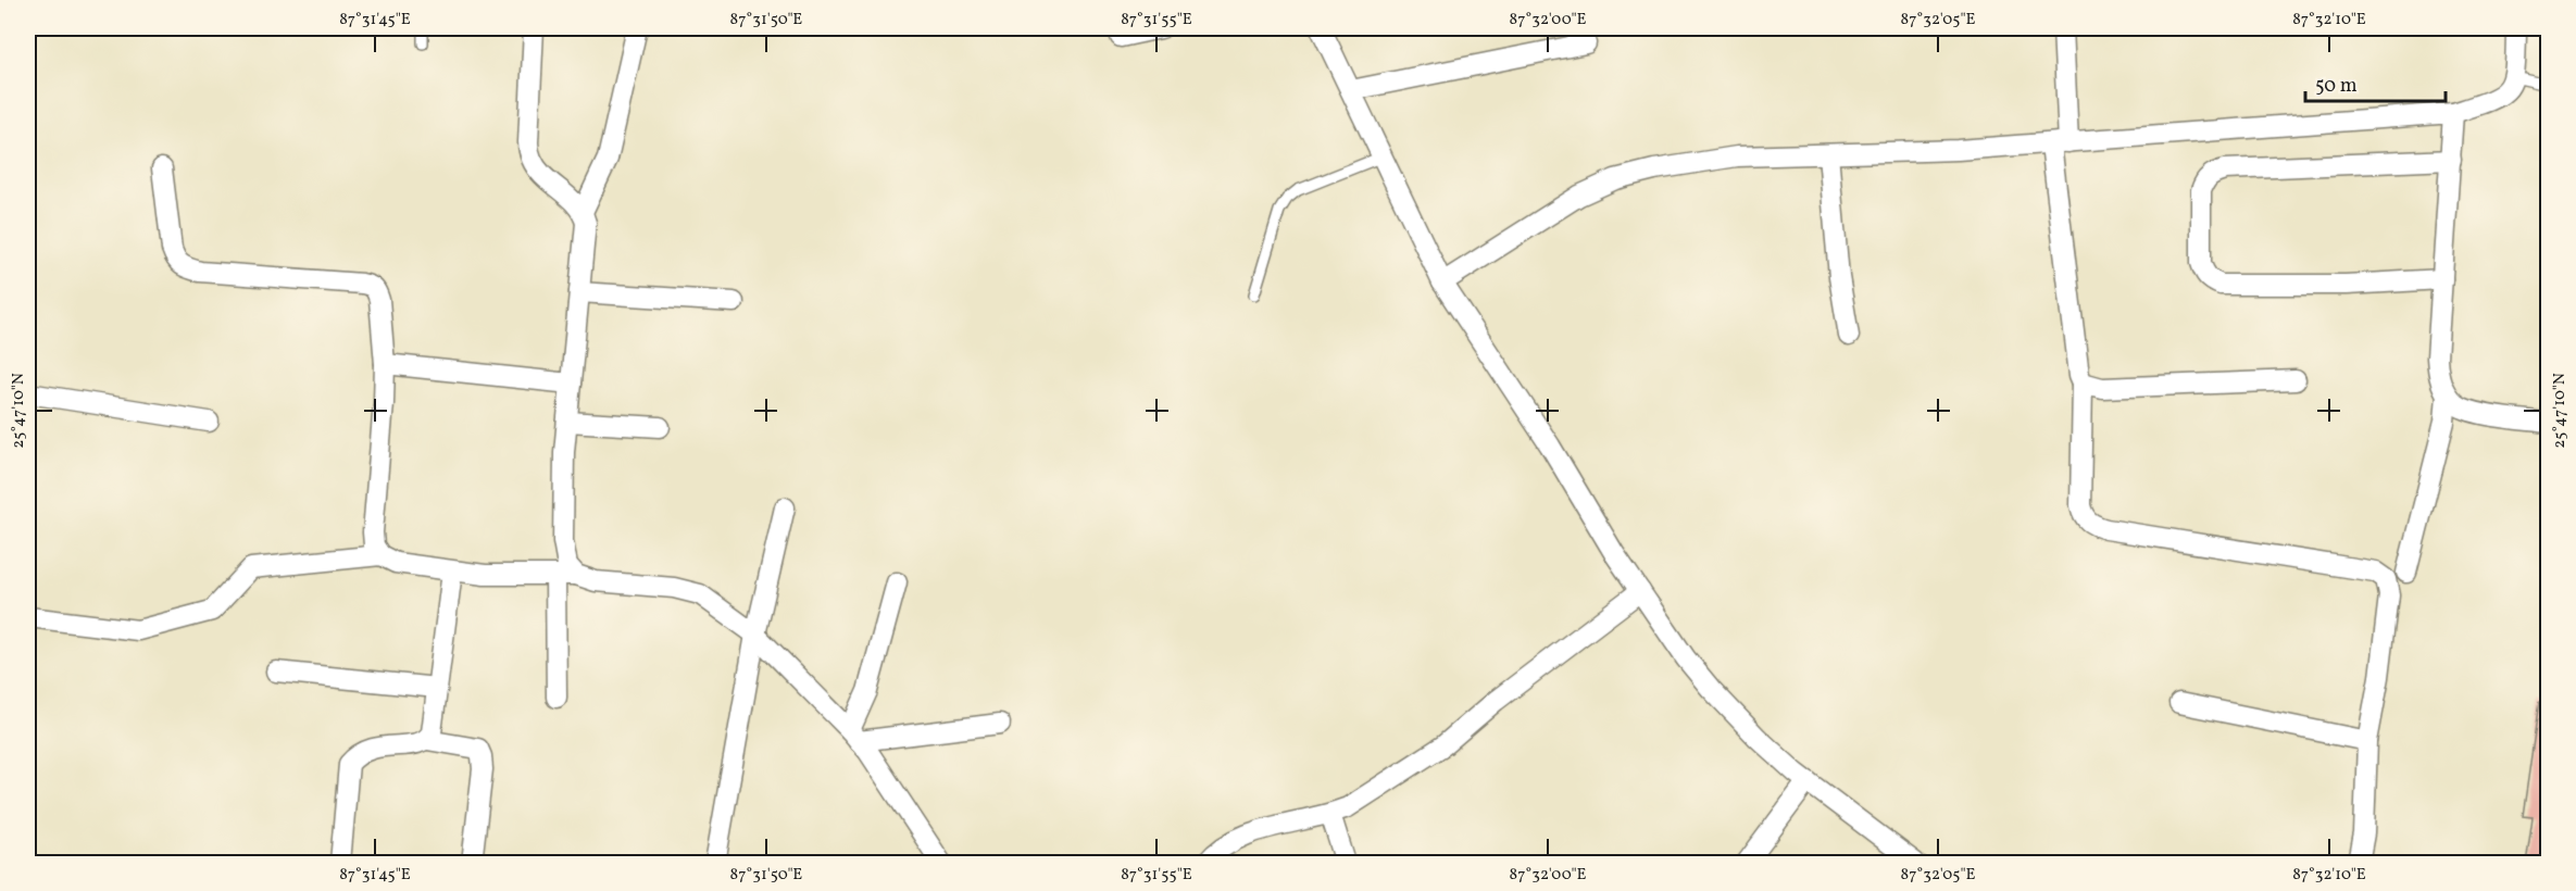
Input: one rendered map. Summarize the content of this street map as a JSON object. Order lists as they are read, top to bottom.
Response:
{
  "scale_bar": "50 m",
  "coordinates": [
    "87°31'45\"E",
    "87°31'50\"E",
    "87°31'55\"E",
    "87°32'00\"E",
    "87°32'05\"E",
    "87°32'10\"E",
    "25°47'10\"N"
  ]
}
